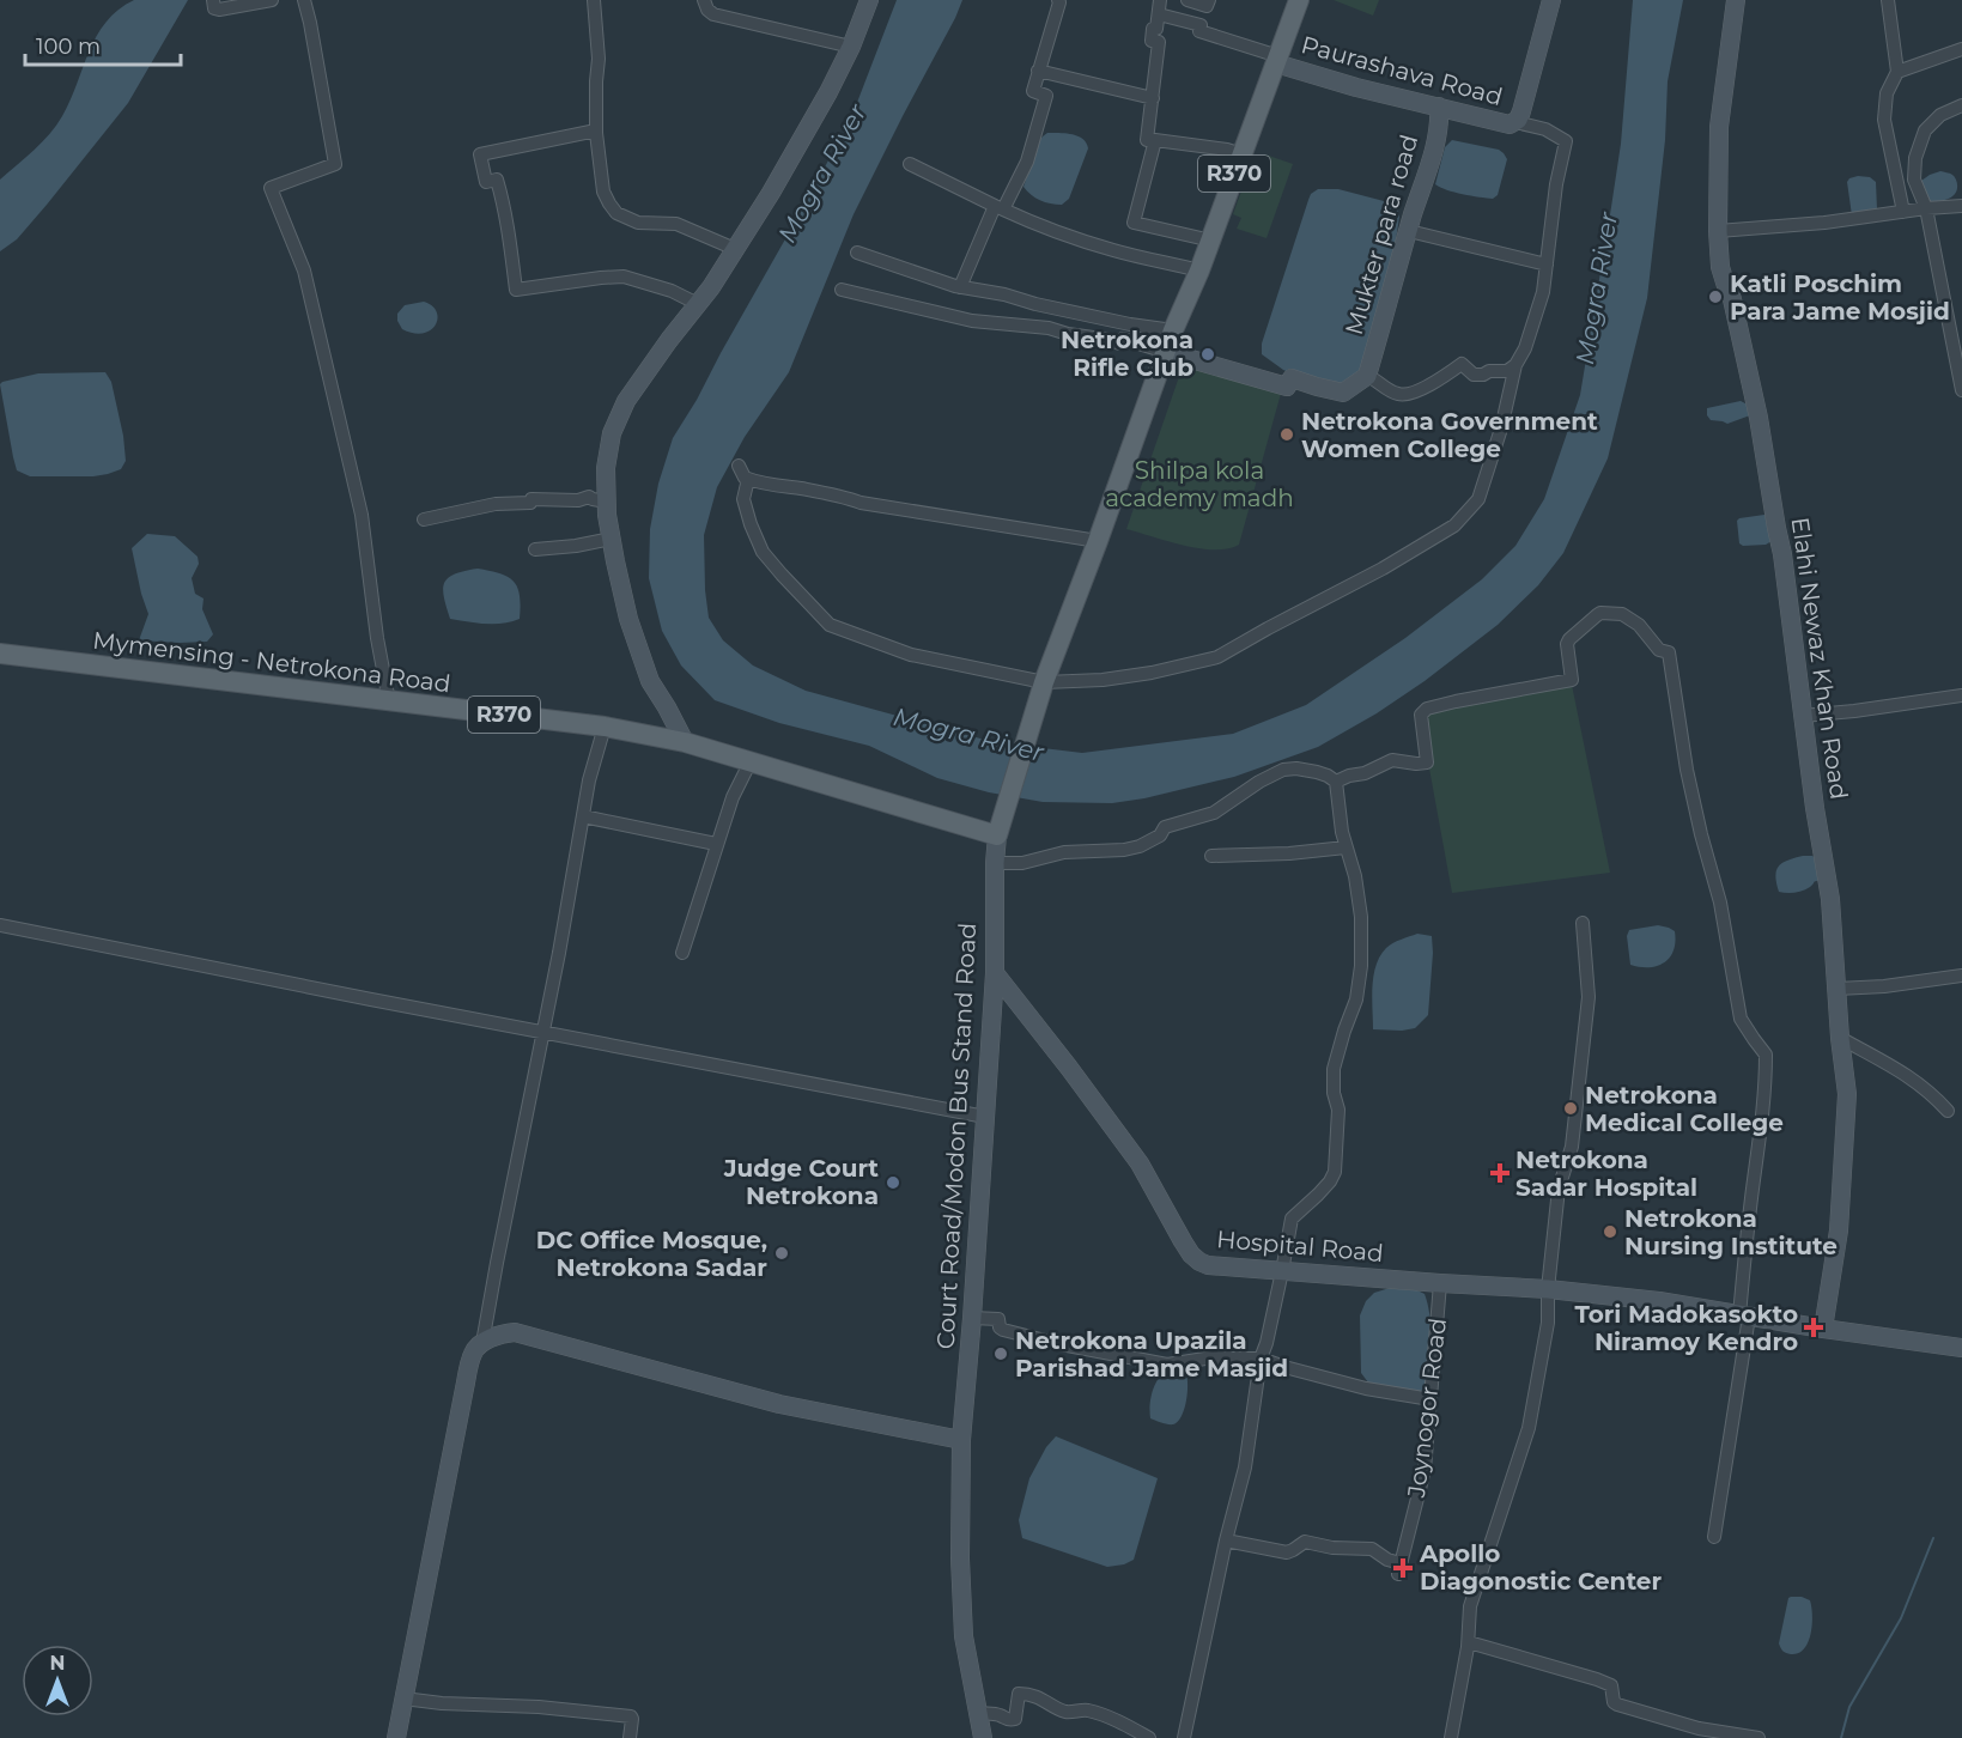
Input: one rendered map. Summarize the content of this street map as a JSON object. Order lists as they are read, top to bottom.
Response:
{
  "streets": {
    "main road": ["R370", "Mymensing - Netrokona Road"],
    "street": [
      "Paurashava Road",
      "Mukter para road",
      "Elahi Newaz Khan Road",
      "Court Road/Modon Bus Stand Road",
      "Hospital Road",
      "Joynogor Road"
    ]
  },
  "crossings": [
    ["Paurashava Road", "R370"],
    ["Paurashava Road", "Mukter para road"],
    ["R370", "Mymensing - Netrokona Road"],
    ["R370", "Court Road/Modon Bus Stand Road"],
    ["Elahi Newaz Khan Road", "Hospital Road"],
    ["Mymensing - Netrokona Road", "Court Road/Modon Bus Stand Road"],
    ["Court Road/Modon Bus Stand Road", "Hospital Road"],
    ["Hospital Road", "Joynogor Road"]
  ],
  "water": ["Mogra River"],
  "parks": ["Shilpa kola academy madh"],
  "places": {
    "other": [
      "Katli Poschim Para Jame Mosjid",
      "Netrokona Rifle Club",
      "Netrokona Government Women College",
      "Netrokona Medical College",
      "Judge Court Netrokona",
      "Netrokona Nursing Institute",
      "DC Office Mosque, Netrokona Sadar",
      "Netrokona Upazila Parishad Jame Masjid"
    ],
    "health": ["Netrokona Sadar Hospital", "Tori Madokasokto Niramoy Kendro", "Apollo Diagonostic Center"]
  },
  "scale_bar": "100 m",
  "north": "top"
}
